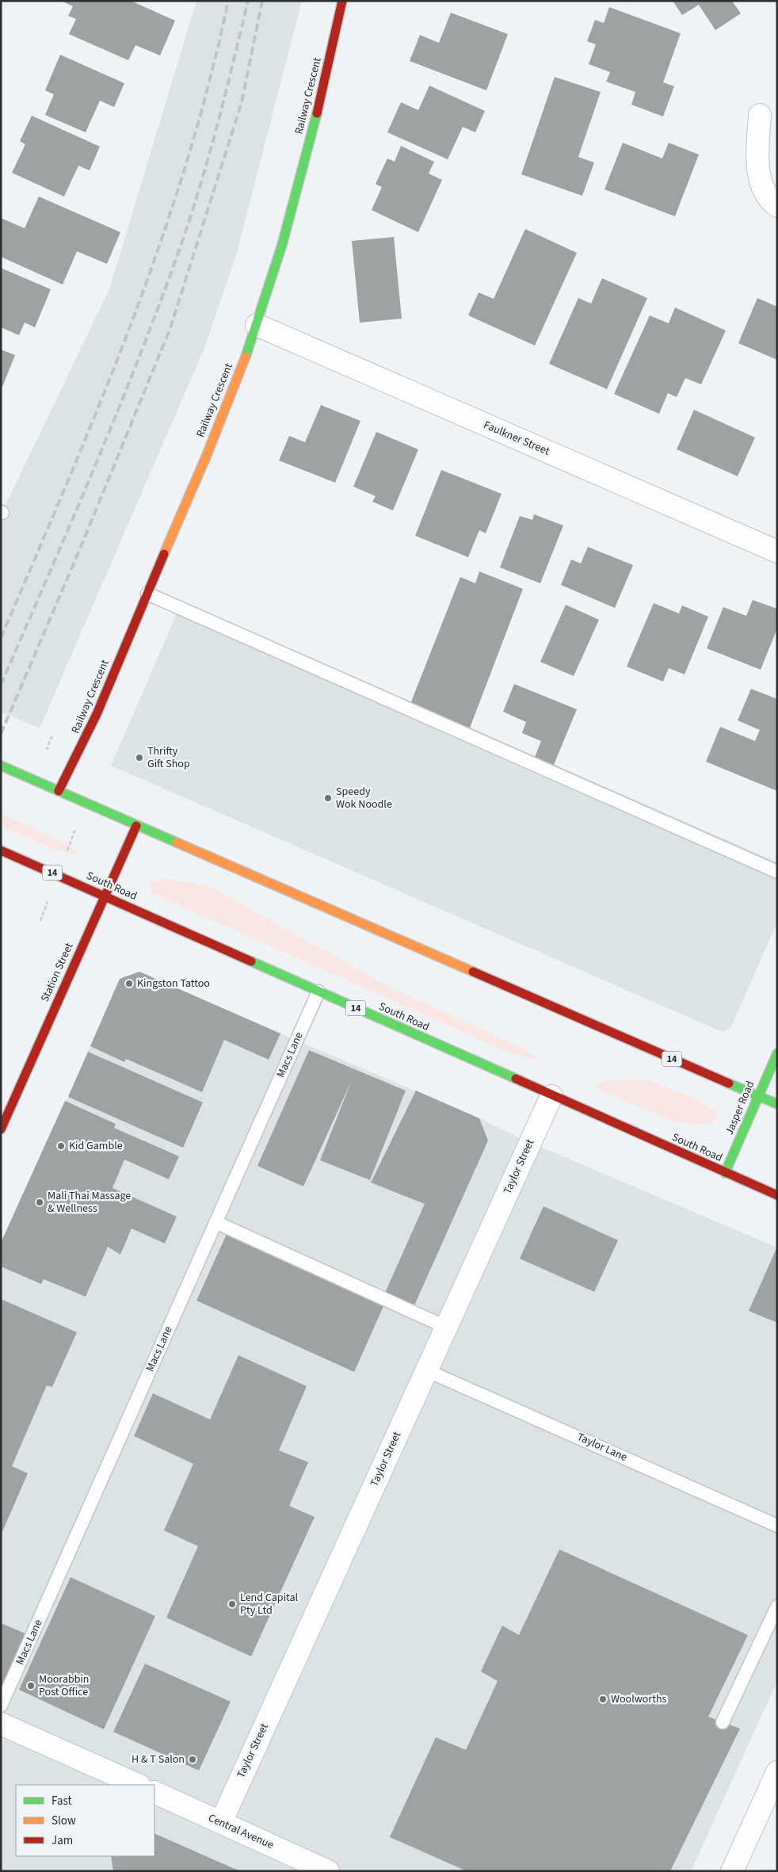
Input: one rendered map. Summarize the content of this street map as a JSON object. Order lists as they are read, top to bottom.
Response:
{
  "streets": {
    "main road": [
      "Railway Crescent",
      "14",
      "South Road",
      "Station Street",
      "Jasper Road"
    ],
    "street": ["Faulkner Street", "Taylor Street", "Central Avenue"],
    "lane": ["Macs Lane", "Taylor Lane"]
  },
  "crossings": [
    ["Railway Crescent", "Faulkner Street"],
    ["Railway Crescent", "14"],
    ["14", "Station Street"],
    ["14", "Jasper Road"],
    ["South Road", "Station Street"],
    ["South Road", "Macs Lane"],
    ["South Road", "Jasper Road"],
    ["South Road", "Taylor Street"],
    ["Taylor Street", "Taylor Lane"],
    ["Taylor Street", "Central Avenue"]
  ],
  "places": [
    "Thrifty Gift Shop",
    "Speedy Wok Noodle",
    "Kingston Tattoo",
    "Kid Gamble",
    "Mali Thai Massage & Wellness",
    "Lend Capital Pty Ltd",
    "Moorabbin Post Office",
    "Woolworths",
    "H & T Salon"
  ],
  "legend": ["Fast", "Slow", "Jam"]
}
